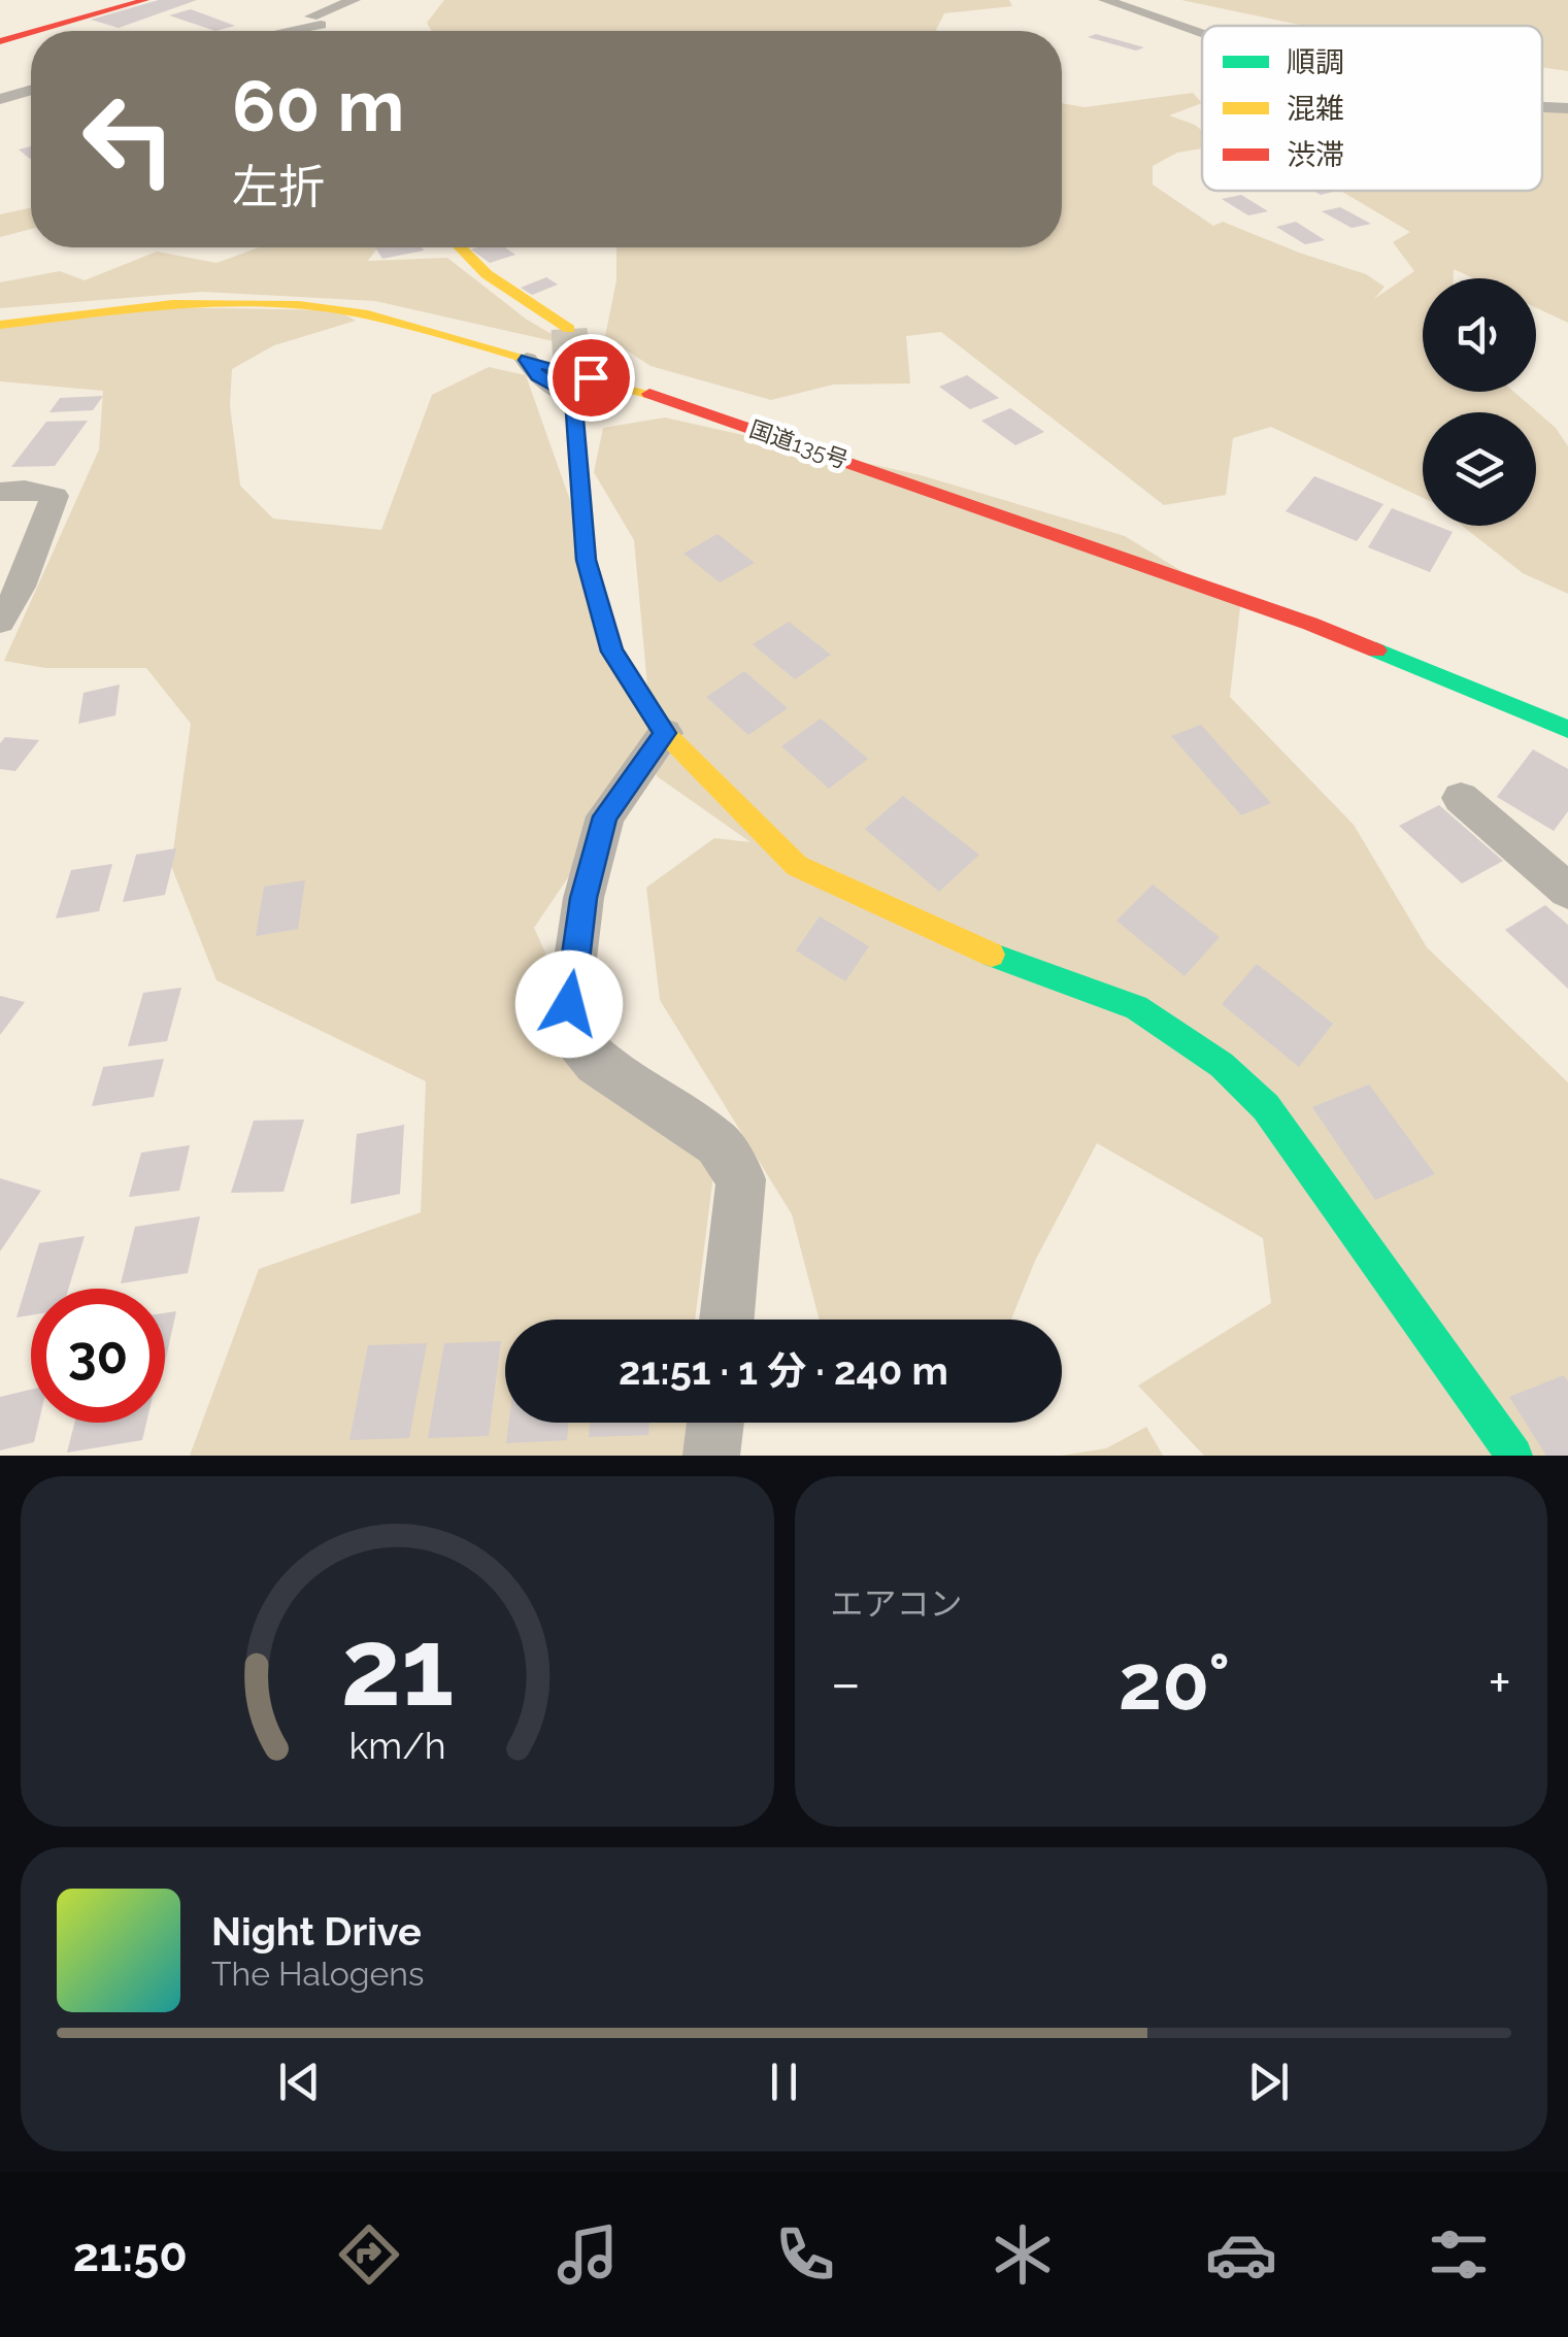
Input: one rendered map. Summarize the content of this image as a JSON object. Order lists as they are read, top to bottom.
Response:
{
  "streets": {
    "main road": ["国道135号"]
  },
  "legend": ["順調", "混雑", "渋滞"],
  "page": {
    "turn": ["60 m", "左折"],
    "limit": "30",
    "trip": "21:51 · 1 分 · 240 m",
    "tile": "エアコン",
    "heat": ["−", "20°", "+"],
    "song": ["Night Drive", "The Halogens"],
    "tabs": "21:50",
    "gauge": ["21", "km/h"]
  }
}
